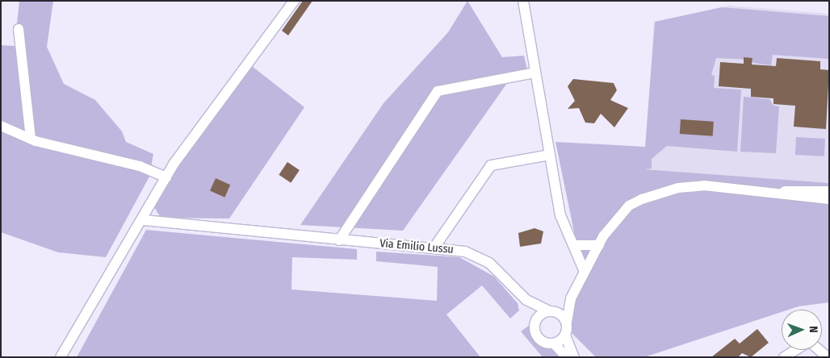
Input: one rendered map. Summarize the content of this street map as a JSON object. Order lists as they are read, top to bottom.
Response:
{
  "streets": {
    "street": ["Via Emilio Lussu"]
  },
  "north": "right"
}
